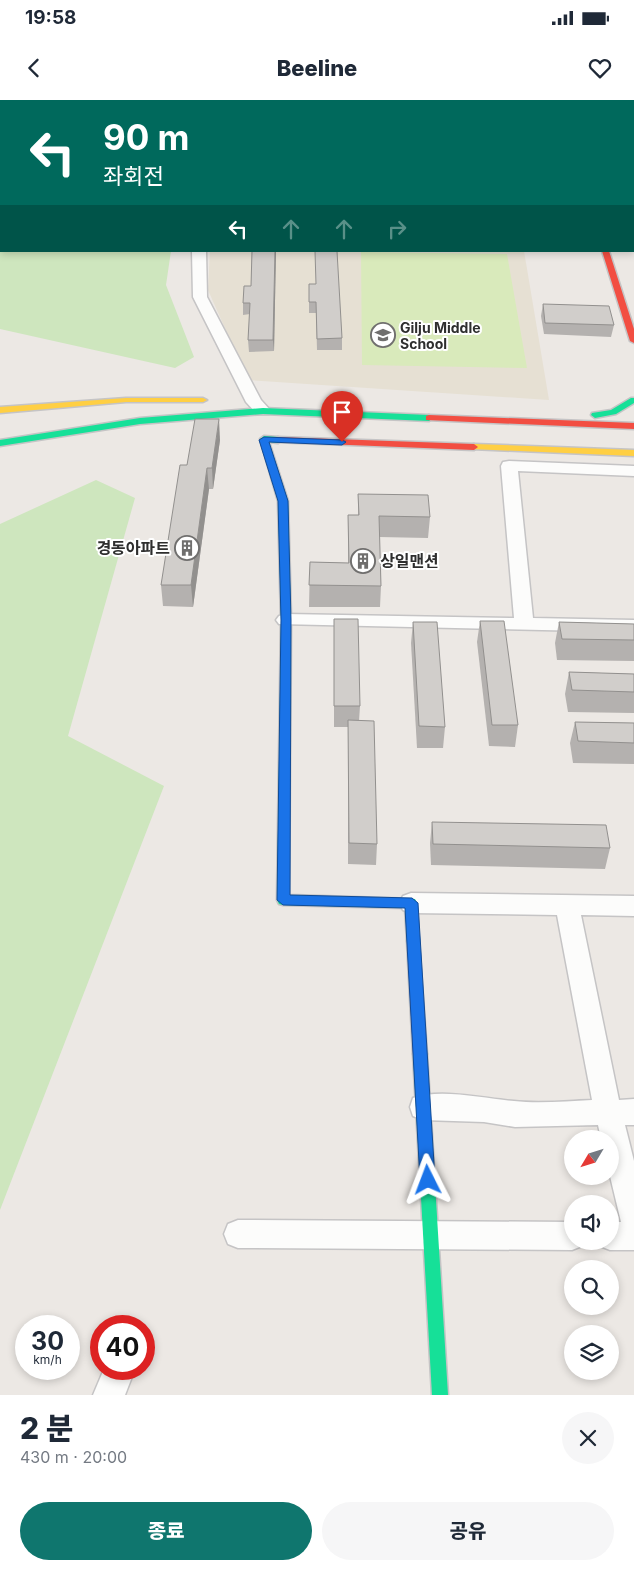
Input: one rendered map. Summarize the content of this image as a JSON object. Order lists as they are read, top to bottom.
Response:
{
  "places": {
    "school or university": ["Gilju Middle School"],
    "building": ["경동아파트", "상일맨션"]
  },
  "north": "bottom left",
  "page": {
    "status": "19:58",
    "header": "Beeline",
    "turn": ["90 m", "좌회전"],
    "speed": "30 km/h",
    "limit": "40",
    "heading": ["2 분", "430 m · 20:00"],
    "buttons": ["종료", "공유"]
  }
}
